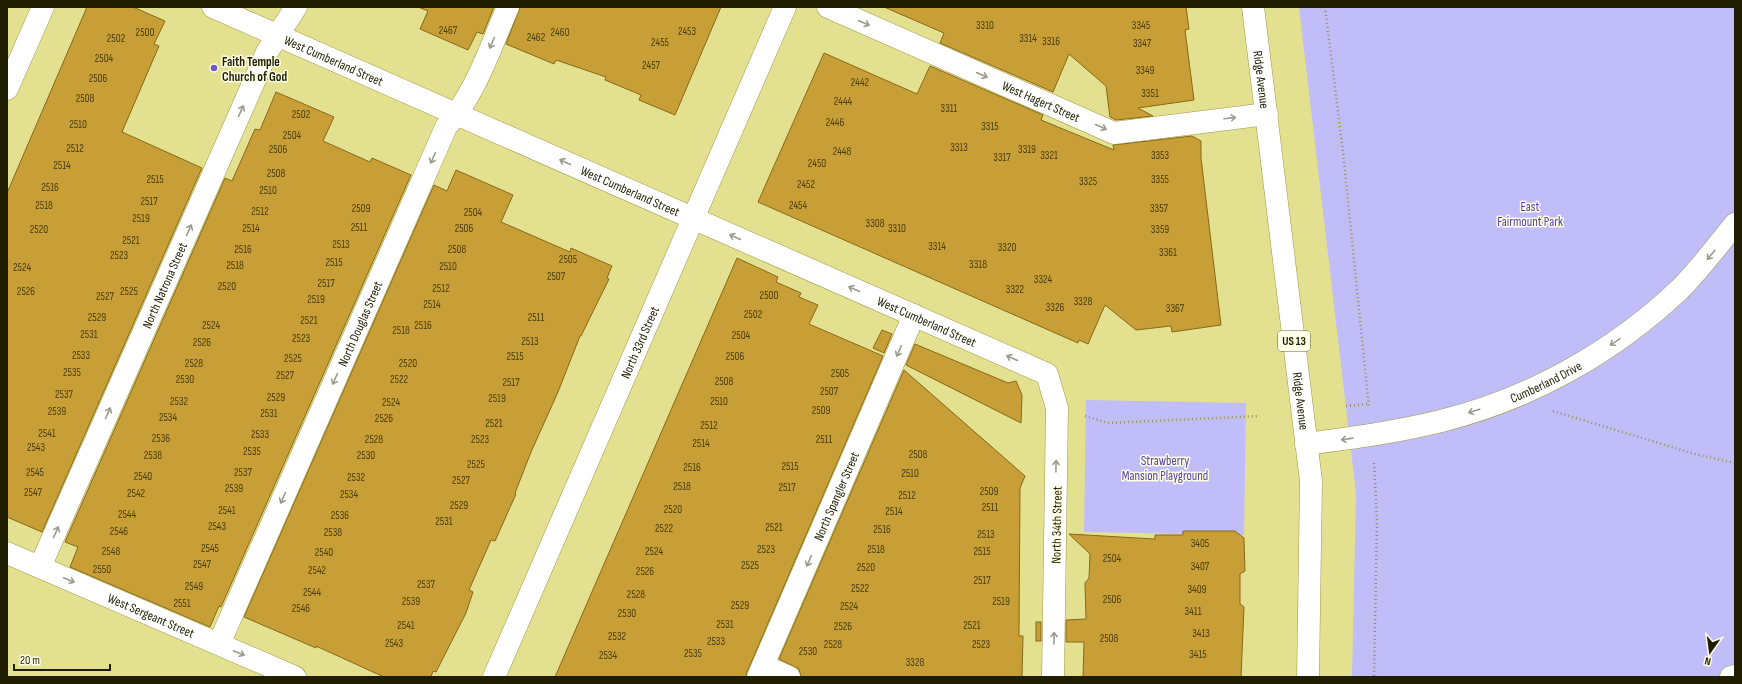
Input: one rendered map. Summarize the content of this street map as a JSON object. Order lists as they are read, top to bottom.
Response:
{
  "streets": {
    "street": [
      "West Cumberland Street",
      "Ridge Avenue",
      "West Hagert Street",
      "North Natrona Street",
      "North Douglas Street",
      "US 13",
      "North 33rd Street",
      "Cumberland Drive",
      "North Spangler Street",
      "North 34th Street",
      "West Sergeant Street"
    ]
  },
  "crossings": [
    ["West Cumberland Street", "North Natrona Street"],
    ["West Cumberland Street", "North Douglas Street"],
    ["West Cumberland Street", "North 33rd Street"],
    ["West Cumberland Street", "North Spangler Street"],
    ["West Cumberland Street", "North 34th Street"],
    ["Ridge Avenue", "West Hagert Street"],
    ["Ridge Avenue", "Cumberland Drive"],
    ["North Natrona Street", "West Sergeant Street"],
    ["North Douglas Street", "West Sergeant Street"]
  ],
  "one_way": [
    "West Cumberland Street",
    "West Hagert Street",
    "North Natrona Street",
    "North Douglas Street",
    "Cumberland Drive",
    "North Spangler Street",
    "North 34th Street",
    "West Sergeant Street"
  ],
  "parks": ["East Fairmount Park", "Strawberry Mansion Playground"],
  "places": ["Faith Temple Church of God"],
  "house_numbers": [
    "3310",
    "3345",
    "2467",
    "2453",
    "2500",
    "2460",
    "2462",
    "2502",
    "3314",
    "3316",
    "2455",
    "3347",
    "2504",
    "2457",
    "3349",
    "2506",
    "2442",
    "3351",
    "2508",
    "2444",
    "3311",
    "2502",
    "2446",
    "2510",
    "3315",
    "2504",
    "3313",
    "2512",
    "2506",
    "3319",
    "2448",
    "3321",
    "3353",
    "3317",
    "2450",
    "2514",
    "2508",
    "2515",
    "3355",
    "3325",
    "2452",
    "2516",
    "2510",
    "2517",
    "2518",
    "2454",
    "2509",
    "3357",
    "2512",
    "2504",
    "2519",
    "3308",
    "2511",
    "2514",
    "2506",
    "3310",
    "2520",
    "3359",
    "2521",
    "2513",
    "3314",
    "3320",
    "2516",
    "2508",
    "3361",
    "2523",
    "2505",
    "2515",
    "3318",
    "2518",
    "2510",
    "2524",
    "2507",
    "3324",
    "2517",
    "2520",
    "2512",
    "3322",
    "2526",
    "2525",
    "2500",
    "2527",
    "2519",
    "3328",
    "2514",
    "3326",
    "3367",
    "2502",
    "2529",
    "2511",
    "2521",
    "2524",
    "2516",
    "2518",
    "2531",
    "2504",
    "2523",
    "2513",
    "2526",
    "2533",
    "2515",
    "2506",
    "2525",
    "2528",
    "2520",
    "2535",
    "2505",
    "2527",
    "2530",
    "2522",
    "2508",
    "2517",
    "2507",
    "2537",
    "2529",
    "2519",
    "2532",
    "2510",
    "2524",
    "2509",
    "2539",
    "2531",
    "2534",
    "2526",
    "2521",
    "2512",
    "2541",
    "2533",
    "2536",
    "2528",
    "2523",
    "2511",
    "2514",
    "2543",
    "2535",
    "2508",
    "2538",
    "2530",
    "2525",
    "2515",
    "2516",
    "2545",
    "2537",
    "2510",
    "2540",
    "2532",
    "2527",
    "2518",
    "2517",
    "2539",
    "2509",
    "2547",
    "2542",
    "2534",
    "2512",
    "2529",
    "2511",
    "2520",
    "2541",
    "2514",
    "2544",
    "2536",
    "2531",
    "2543",
    "2521",
    "2522",
    "2516",
    "2546",
    "2538",
    "2513",
    "3405",
    "2545",
    "2523",
    "2518",
    "2548",
    "2524",
    "2515",
    "2540",
    "2504",
    "2547",
    "2525",
    "3407",
    "2520",
    "2550",
    "2542",
    "2526",
    "2517",
    "2537",
    "2549",
    "2522",
    "3409",
    "2544",
    "2528",
    "2506",
    "2539",
    "2519",
    "2551",
    "2529",
    "2524",
    "2546",
    "3411",
    "2530",
    "2531",
    "2541",
    "2521",
    "2526",
    "3413",
    "2532",
    "2508",
    "2533",
    "2543",
    "2528",
    "2523",
    "2530",
    "2535",
    "3415",
    "2534",
    "3328"
  ],
  "scale_bar": "20 m",
  "north": "bottom"
}
